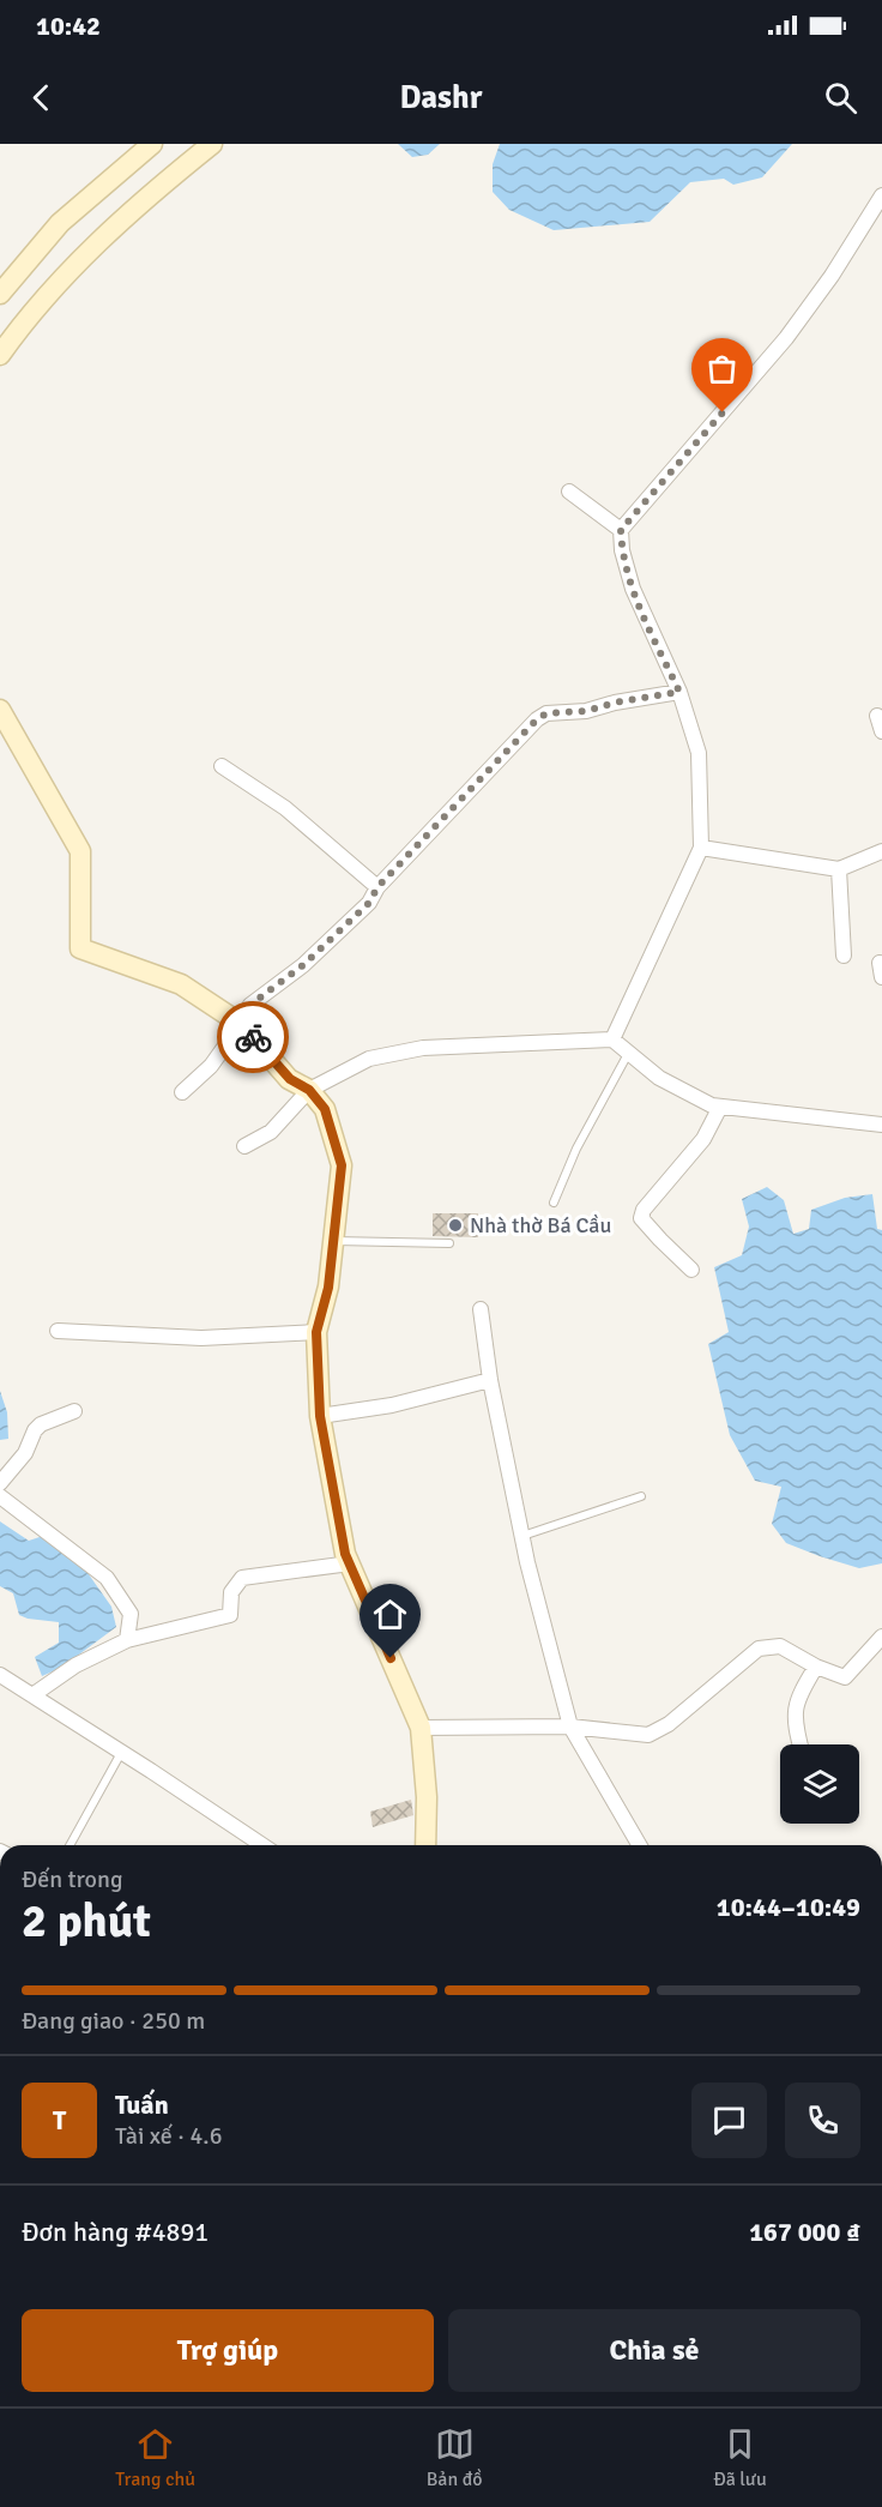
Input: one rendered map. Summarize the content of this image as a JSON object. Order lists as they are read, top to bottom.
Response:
{
  "places": ["Nhà thờ Bá Cầu"],
  "page": {
    "status": "10:42",
    "header": "Dashr",
    "heading": ["2 phút", "Đến trong", "10:44–10:49"],
    "panel": [
      "Tuấn",
      "Tài xế · 4.6",
      "Đơn hàng #4891",
      "167 000 ₫"
    ],
    "bar": "Đang giao · 250 m",
    "round": "T",
    "buttons": ["Trợ giúp", "Chia sẻ"],
    "tabs": ["Trang chủ", "Bản đồ", "Đã lưu"]
  }
}
